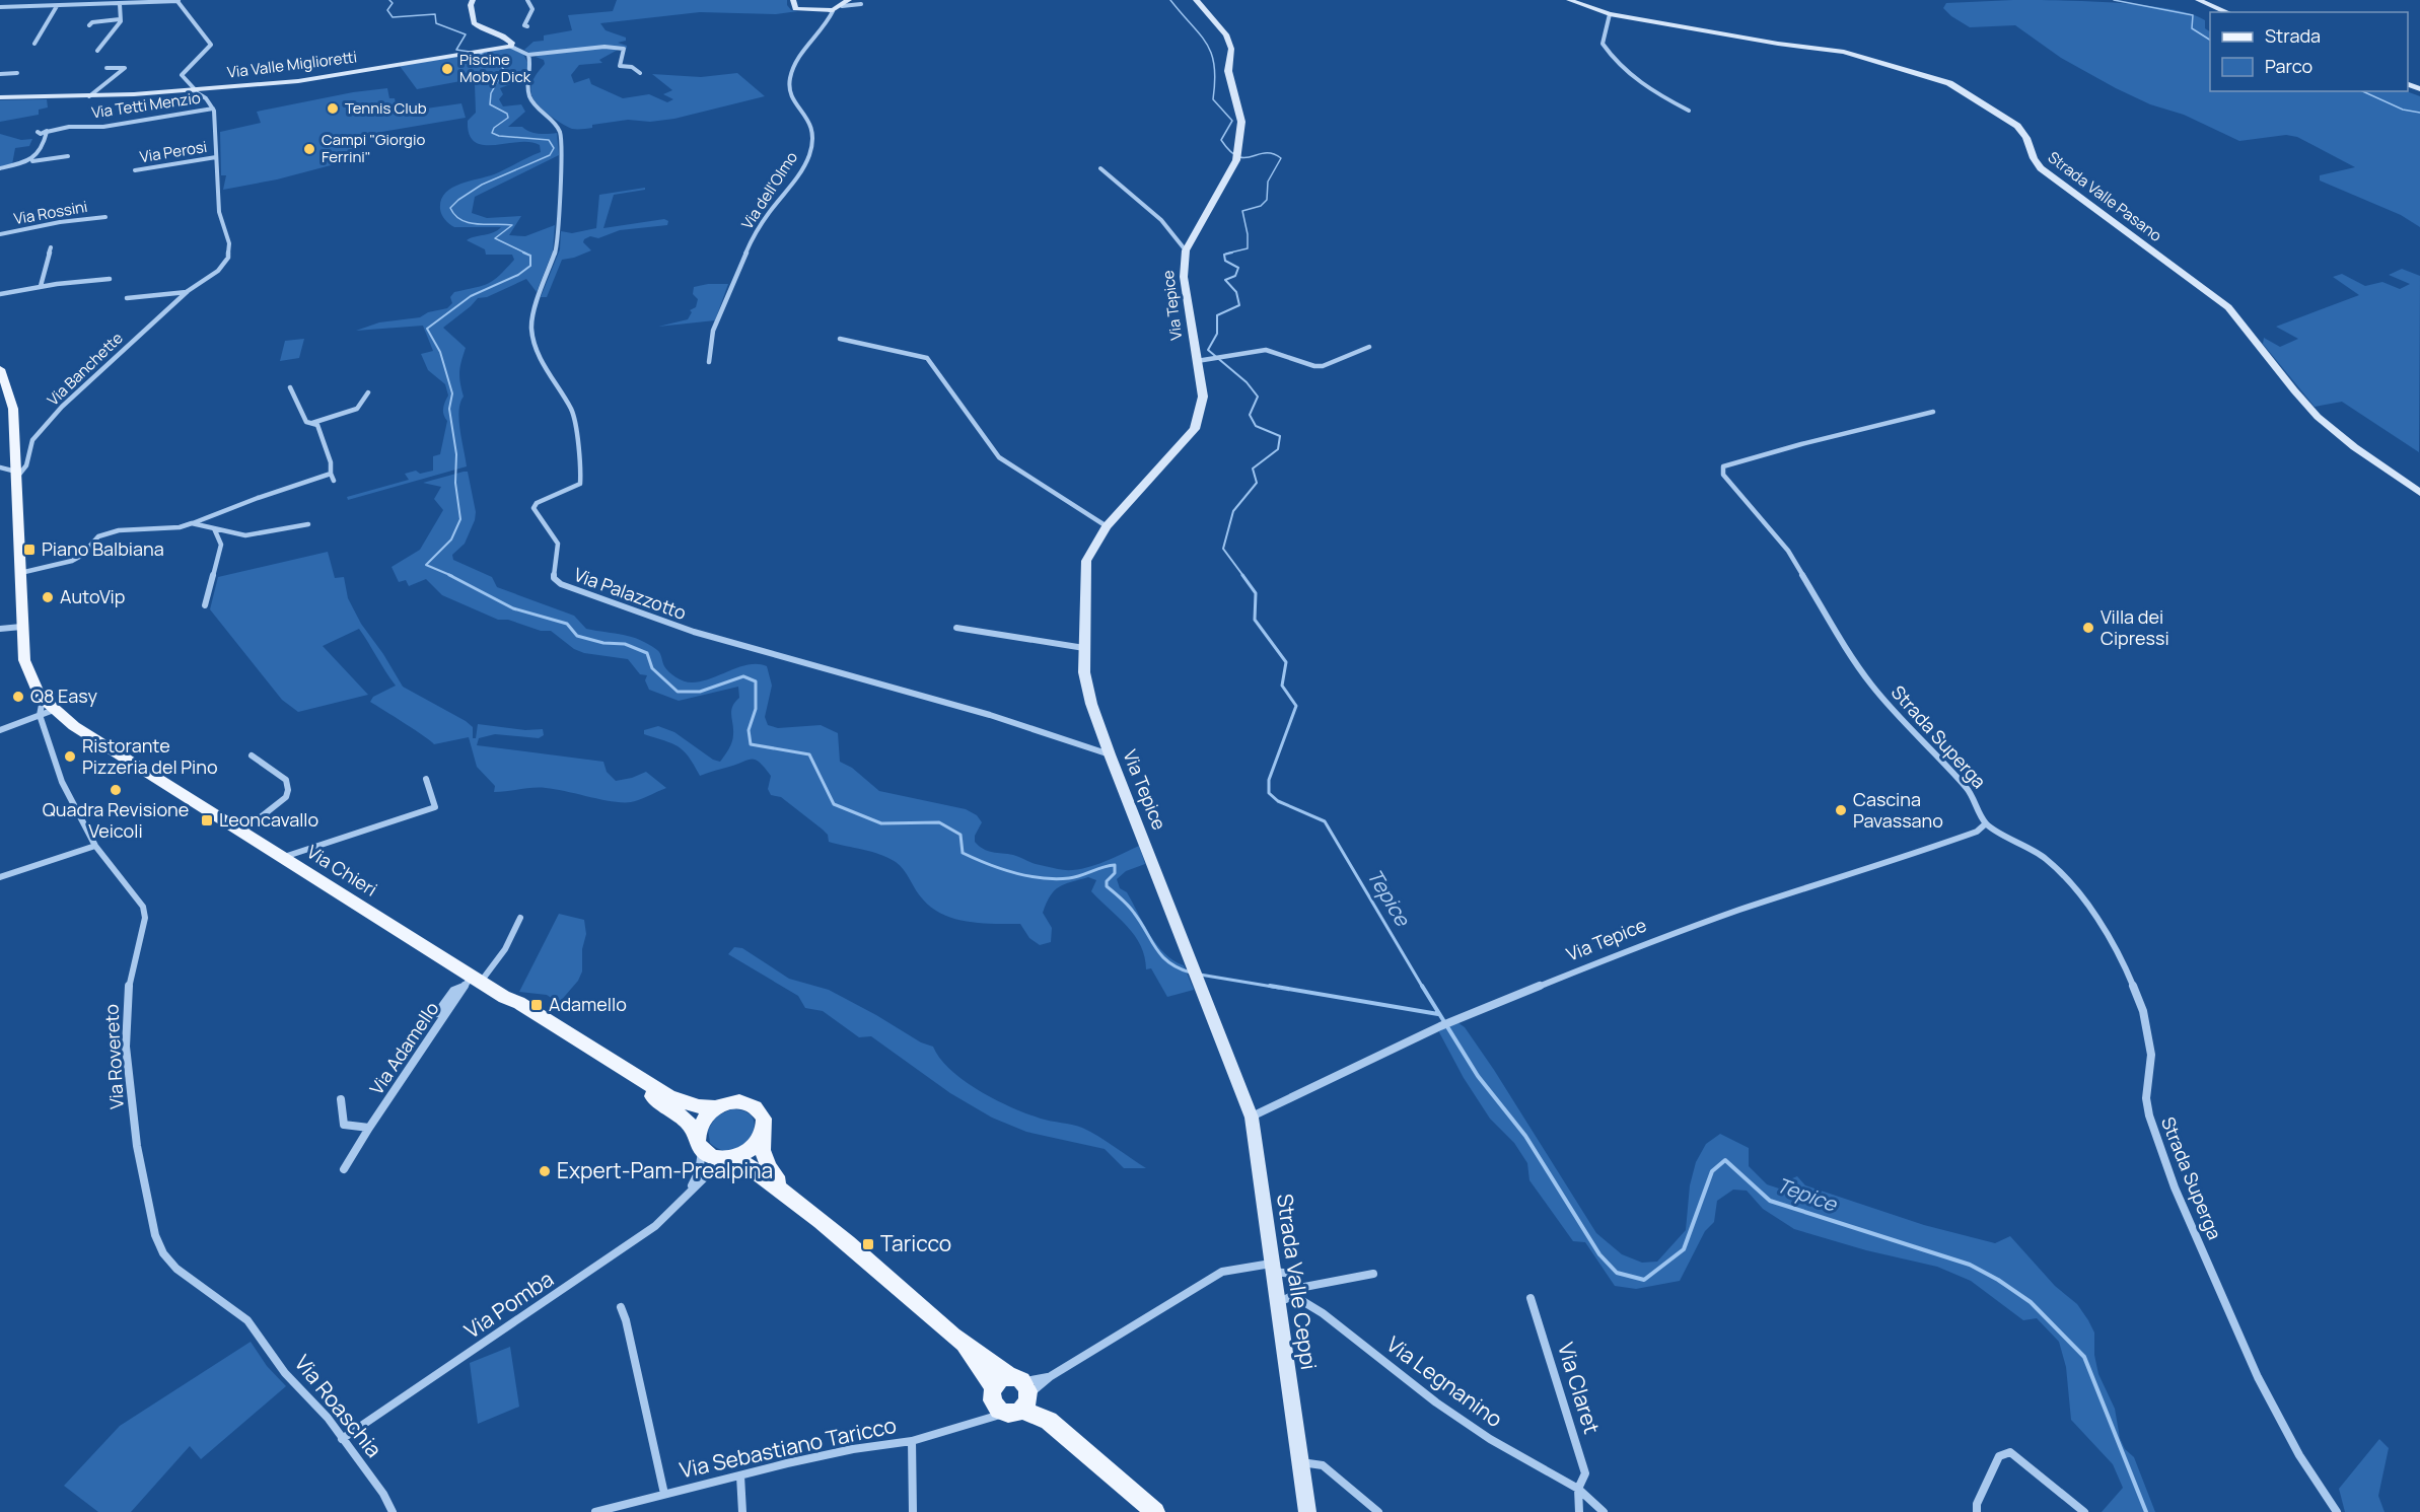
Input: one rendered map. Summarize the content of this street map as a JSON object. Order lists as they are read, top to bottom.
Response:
{
  "streets": {
    "main road": ["Via Chieri"],
    "street": [
      "Via Valle Miglioretti",
      "Via Tetti Menzio",
      "Via Perosi",
      "Via dell'Olmo",
      "Strada Valle Pasano",
      "Via Rossini",
      "Via Tepice",
      "Via Banchette",
      "Via Palazzotto",
      "Strada Superga",
      "Via Adamello",
      "Via Rovereto",
      "Strada Valle Ceppi",
      "Via Pomba",
      "Via Legnanino",
      "Via Claret",
      "Via Roaschia",
      "Via Sebastiano Taricco"
    ]
  },
  "crossings": [
    ["Via Tetti Menzio", "Via Banchette"],
    ["Via Perosi", "Via Banchette"],
    ["Via Tepice", "Via Palazzotto"],
    ["Via Tepice", "Strada Superga"],
    ["Via Tepice", "Strada Valle Ceppi"],
    ["Via Banchette", "Via Chieri"],
    ["Via Chieri", "Via Adamello"],
    ["Via Chieri", "Via Rovereto"],
    ["Via Chieri", "Via Pomba"],
    ["Via Rovereto", "Via Roaschia"],
    ["Strada Valle Ceppi", "Via Legnanino"],
    ["Via Pomba", "Via Roaschia"],
    ["Via Legnanino", "Via Claret"]
  ],
  "water": ["Tepice"],
  "places": {
    "other": [
      "Piscine Moby Dick",
      "Tennis Club",
      "Campi \"Giorgio Ferrini\"",
      "AutoVip",
      "Villa dei Cipressi",
      "Q8 Easy",
      "Ristorante Pizzeria del Pino",
      "Quadra Revisione Veicoli",
      "Cascina Pavassano",
      "Expert-Pam-Prealpina"
    ],
    "transit": [
      "Piano Balbiana",
      "Leoncavallo",
      "Adamello",
      "Taricco"
    ]
  },
  "legend": ["Strada", "Parco"]
}
